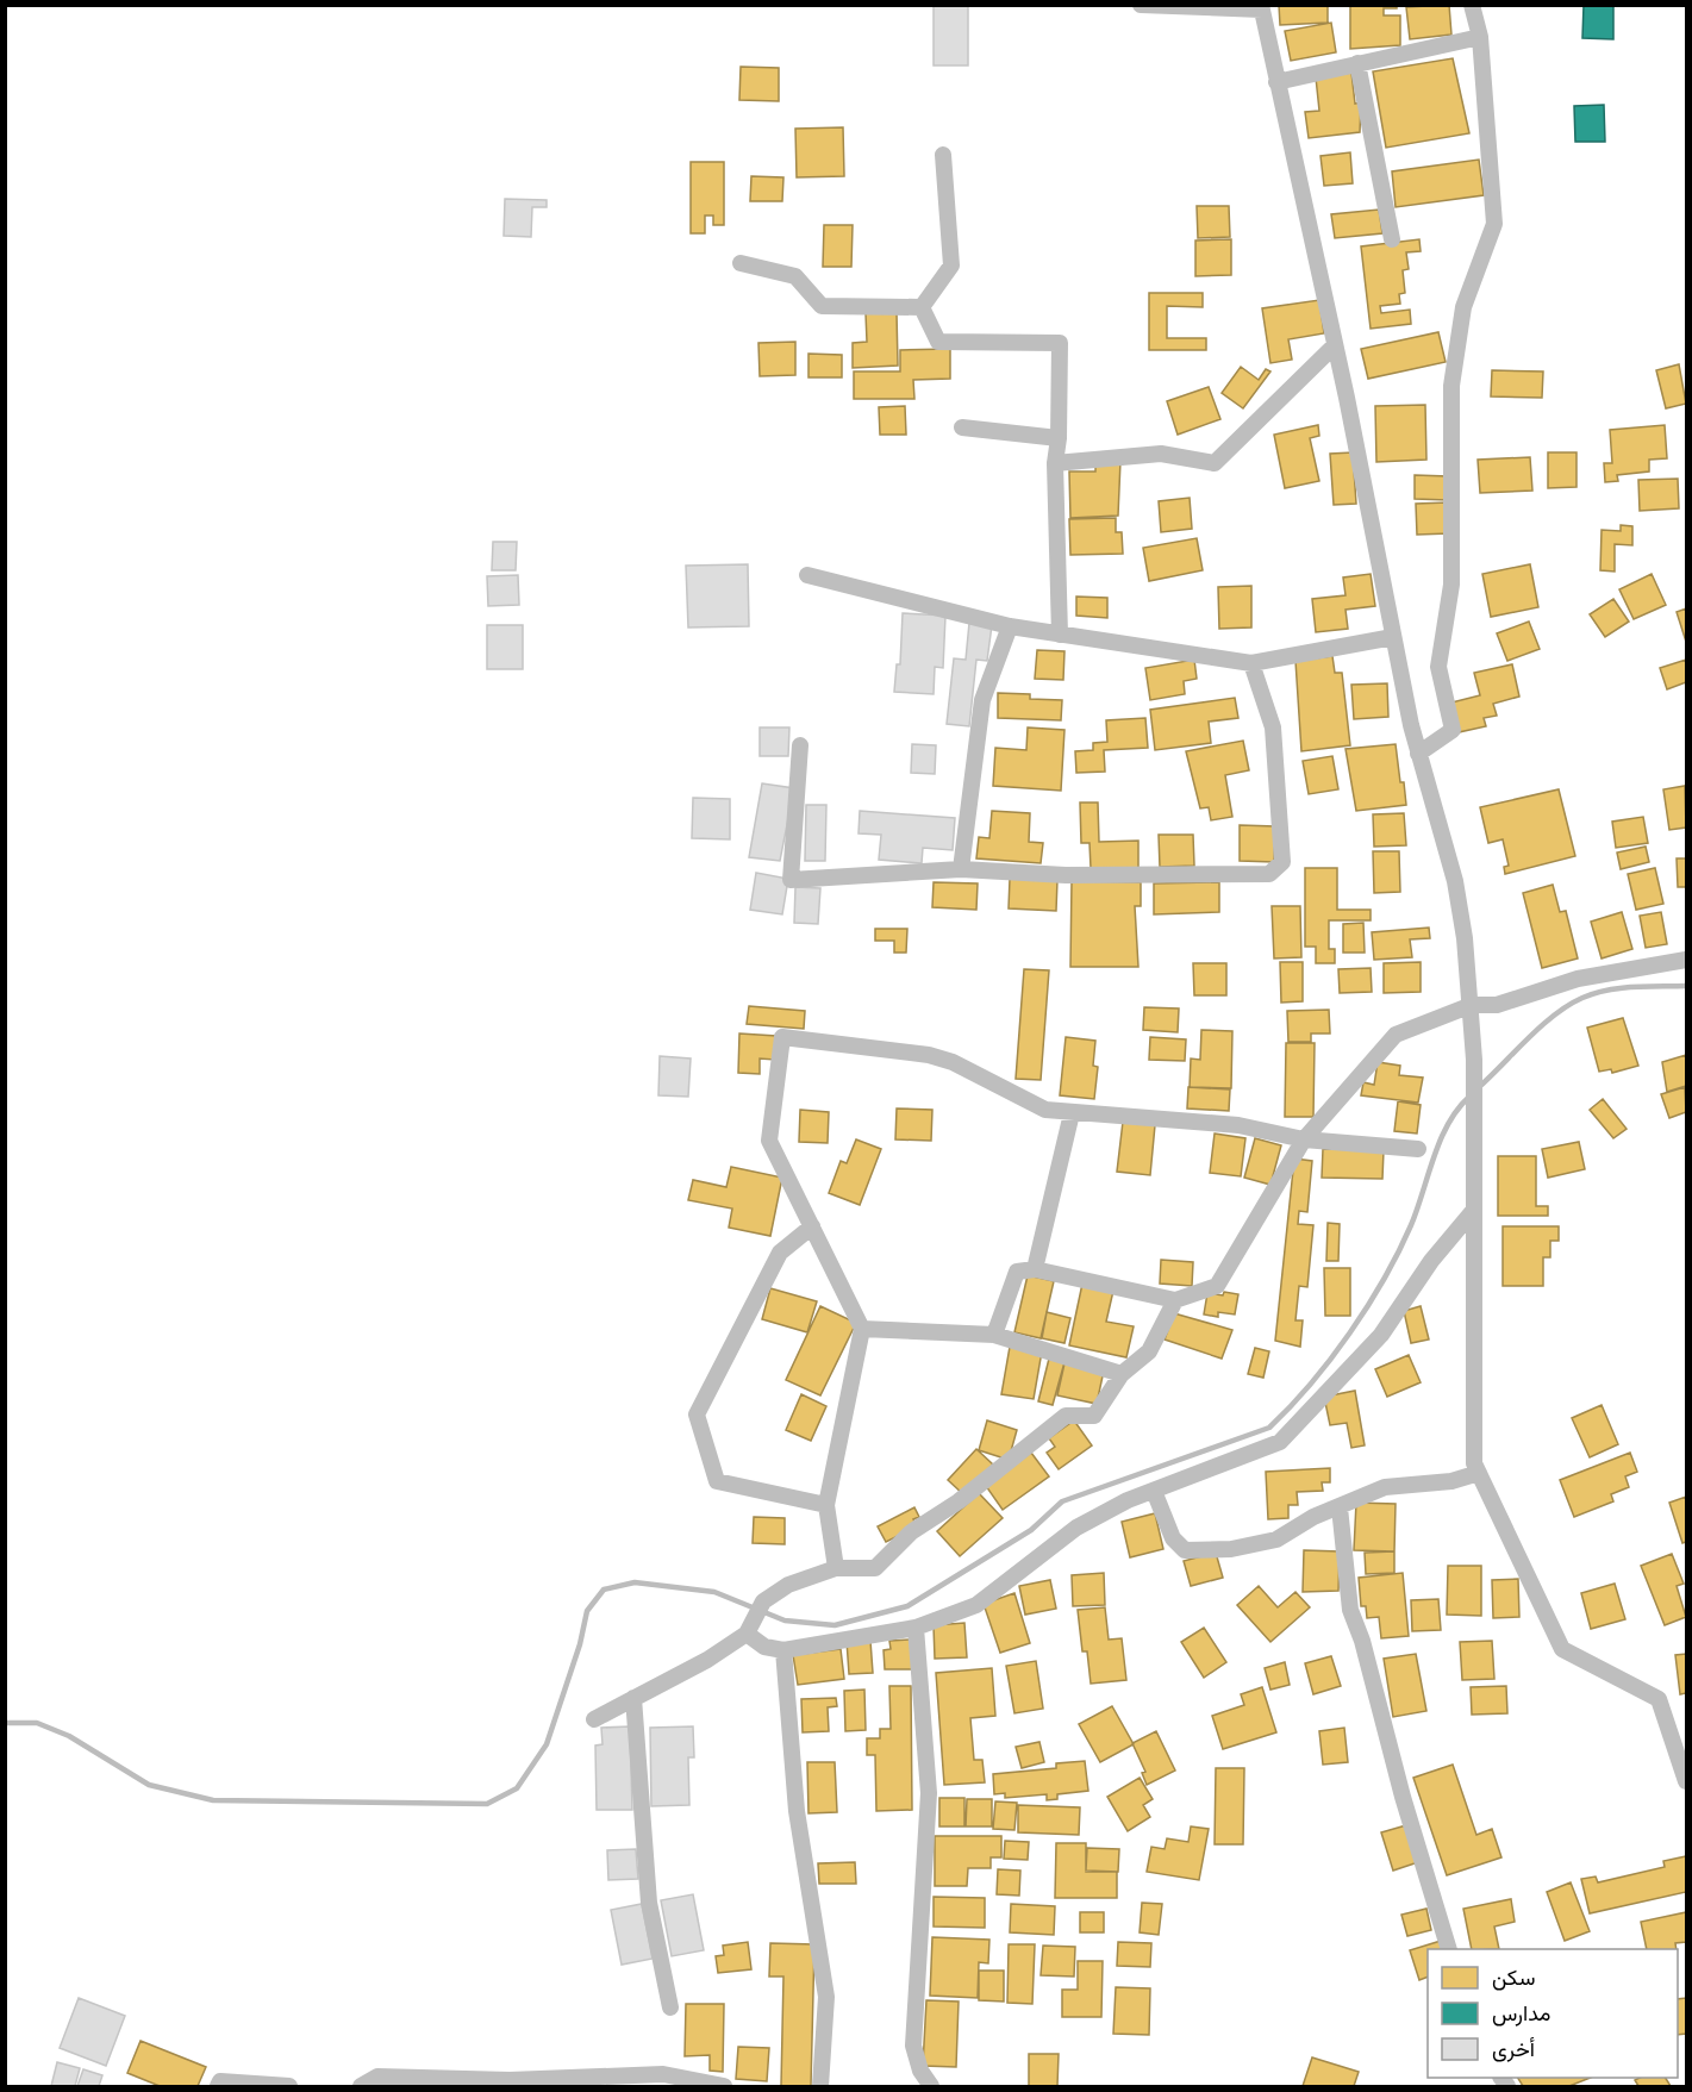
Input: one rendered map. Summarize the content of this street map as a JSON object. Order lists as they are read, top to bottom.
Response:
{
  "legend": ["سكن", "مدارس", "أخرى"]
}
